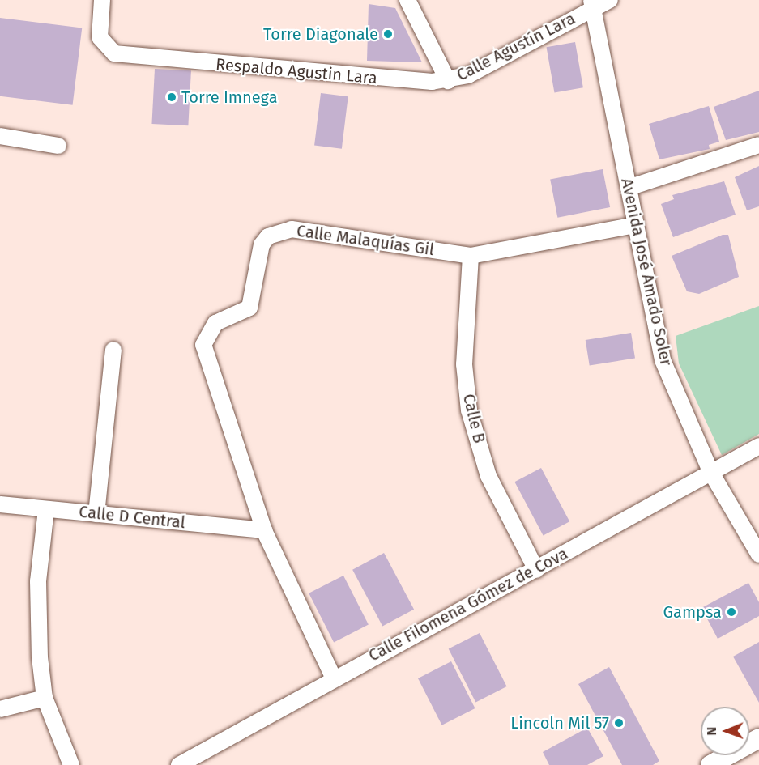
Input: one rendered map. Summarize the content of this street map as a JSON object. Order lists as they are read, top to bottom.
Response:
{
  "streets": {
    "street": [
      "Calle Agustín Lara",
      "Respaldo Agustin Lara",
      "Calle Malaquías Gil",
      "Avenida José Amado Soler",
      "Calle B",
      "Calle D Central",
      "Calle Filomena Gómez de Cova"
    ]
  },
  "crossings": [
    ["Calle Agustín Lara", "Respaldo Agustin Lara"],
    ["Calle Agustín Lara", "Avenida José Amado Soler"],
    ["Calle Malaquías Gil", "Avenida José Amado Soler"],
    ["Calle Malaquías Gil", "Calle B"],
    ["Calle Malaquías Gil", "Calle D Central"],
    ["Calle Malaquías Gil", "Calle Filomena Gómez de Cova"],
    ["Avenida José Amado Soler", "Calle Filomena Gómez de Cova"],
    ["Calle B", "Calle Filomena Gómez de Cova"]
  ],
  "places": [
    "Torre Diagonale",
    "Torre Imnega",
    "Gampsa",
    "Lincoln Mil 57"
  ],
  "north": "left"
}
